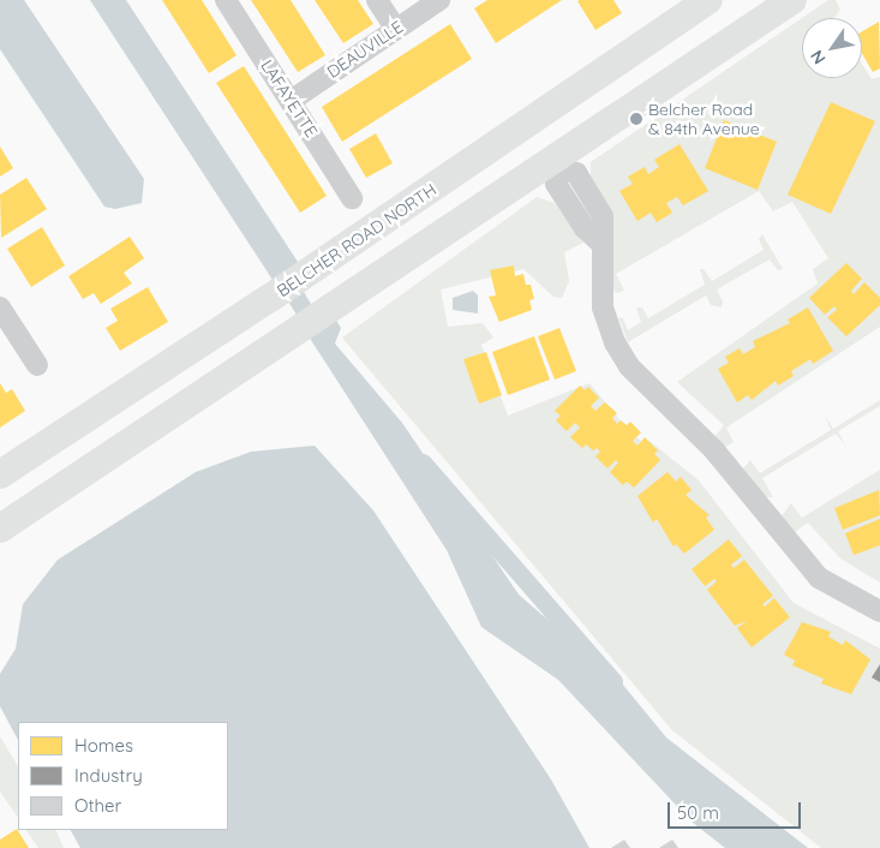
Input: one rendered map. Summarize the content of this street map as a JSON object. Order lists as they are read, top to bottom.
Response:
{
  "streets": {
    "main road": ["BELCHER ROAD NORTH"],
    "street": ["DEAUVILLE", "LAFAYETTE"]
  },
  "crossings": [
    ["DEAUVILLE", "LAFAYETTE"]
  ],
  "places": ["Belcher Road & 84th Avenue"],
  "legend": ["Homes", "Industry", "Other"],
  "scale_bar": "50 m",
  "north": "bottom left"
}
